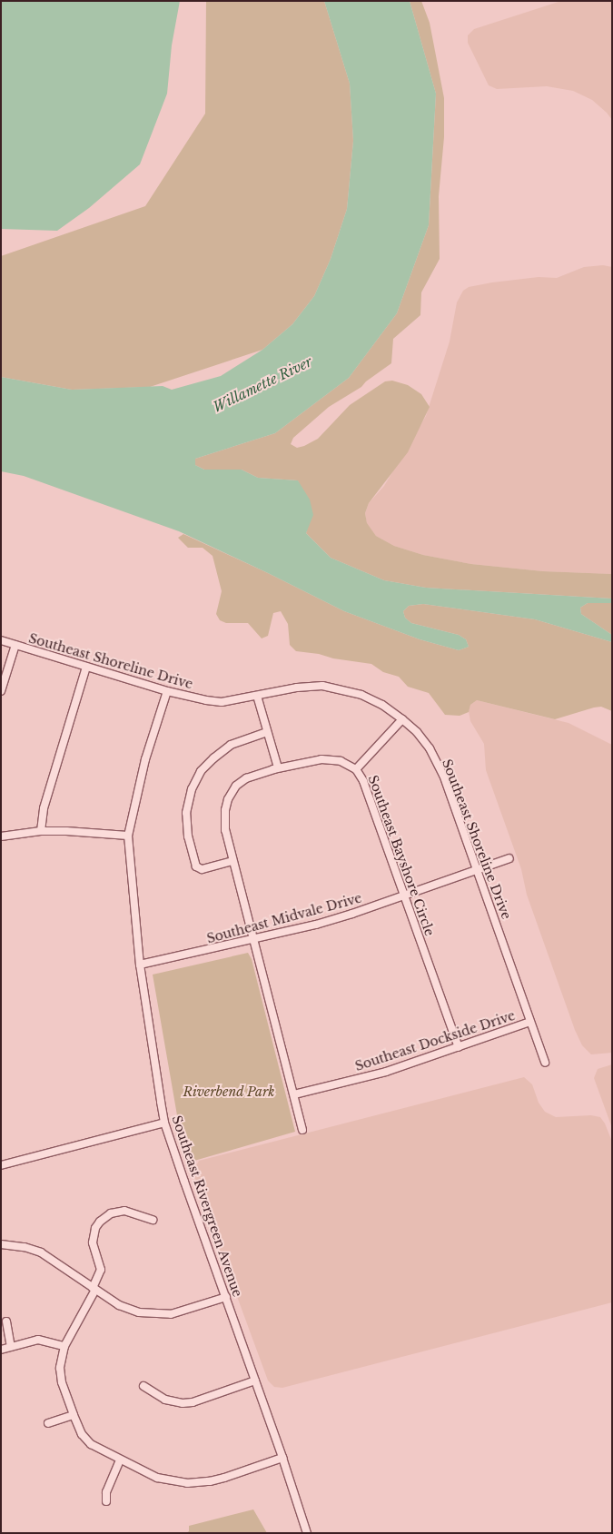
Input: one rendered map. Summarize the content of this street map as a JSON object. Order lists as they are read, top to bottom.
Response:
{
  "streets": {
    "street": [
      "Southeast Shoreline Drive",
      "Southeast Bayshore Circle",
      "Southeast Midvale Drive",
      "Southeast Dockside Drive",
      "Southeast Rivergreen Avenue"
    ]
  },
  "crossings": [
    ["Southeast Shoreline Drive", "Southeast Midvale Drive"],
    ["Southeast Shoreline Drive", "Southeast Dockside Drive"],
    ["Southeast Shoreline Drive", "Southeast Rivergreen Avenue"],
    ["Southeast Bayshore Circle", "Southeast Midvale Drive"],
    ["Southeast Bayshore Circle", "Southeast Dockside Drive"],
    ["Southeast Midvale Drive", "Southeast Rivergreen Avenue"]
  ],
  "water": ["Willamette River"],
  "parks": ["Riverbend Park"]
}
